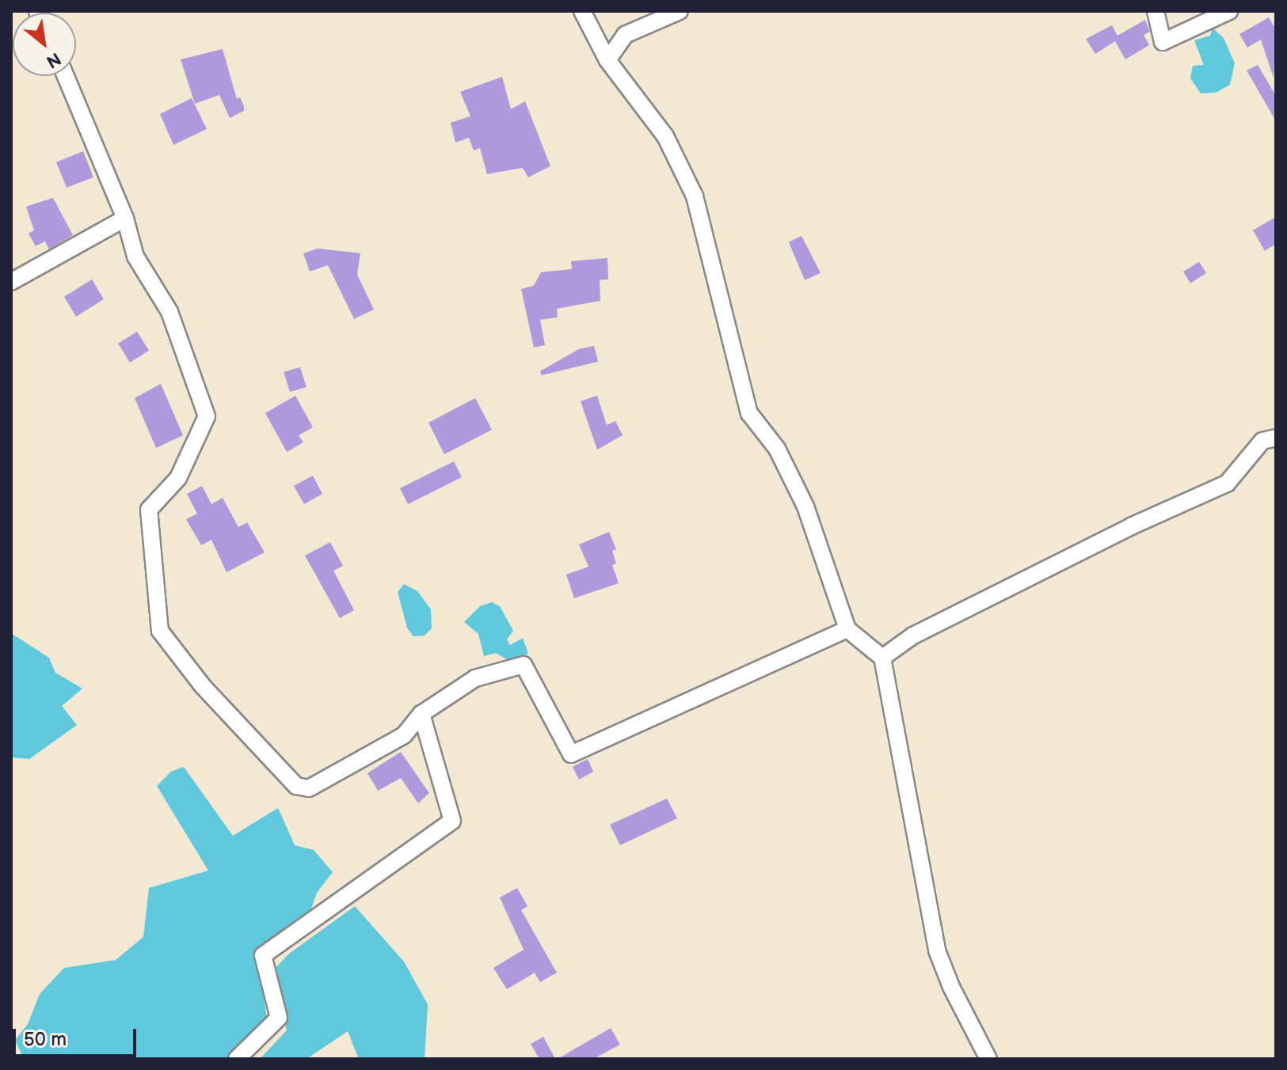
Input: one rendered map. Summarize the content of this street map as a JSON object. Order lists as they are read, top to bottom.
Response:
{
  "scale_bar": "50 m",
  "north": "bottom right"
}
